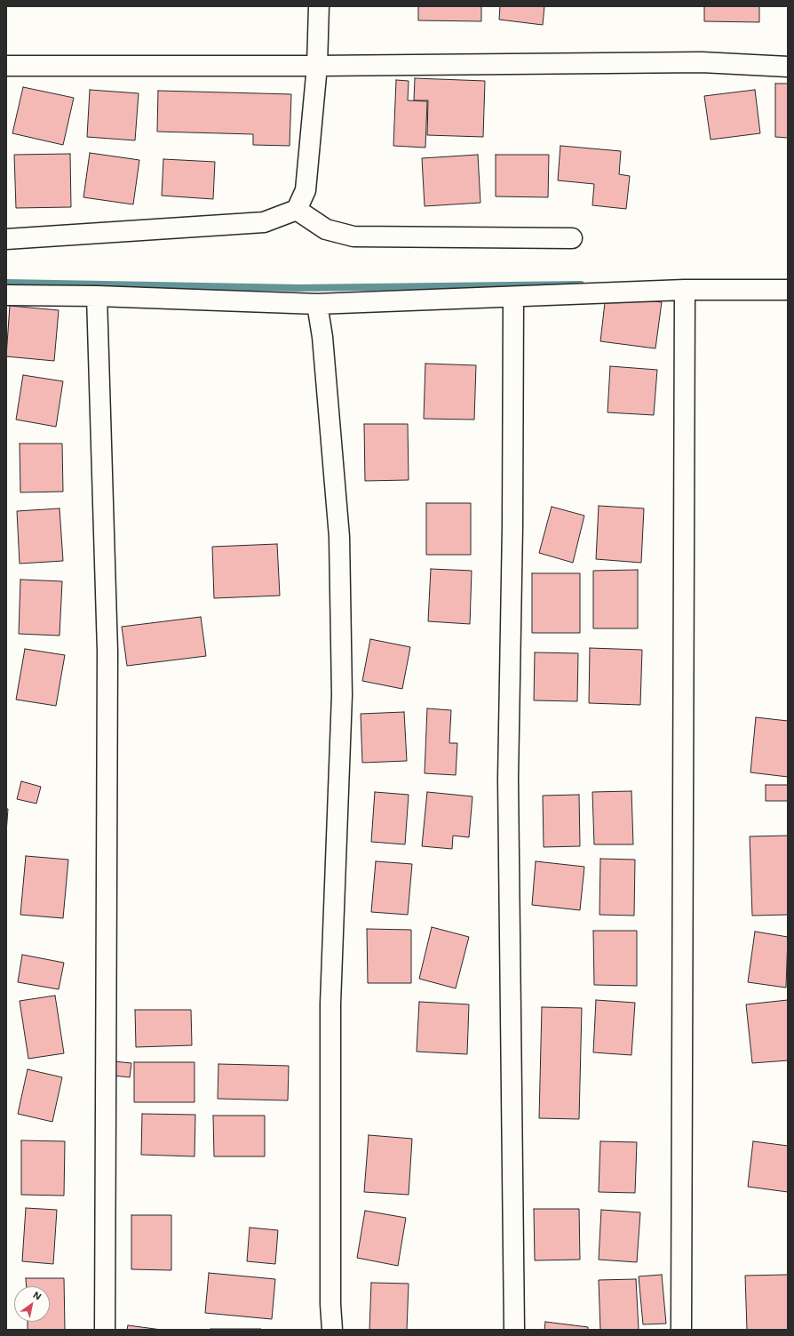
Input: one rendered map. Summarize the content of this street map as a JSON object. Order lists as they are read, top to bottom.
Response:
{
  "north": "top right"
}
